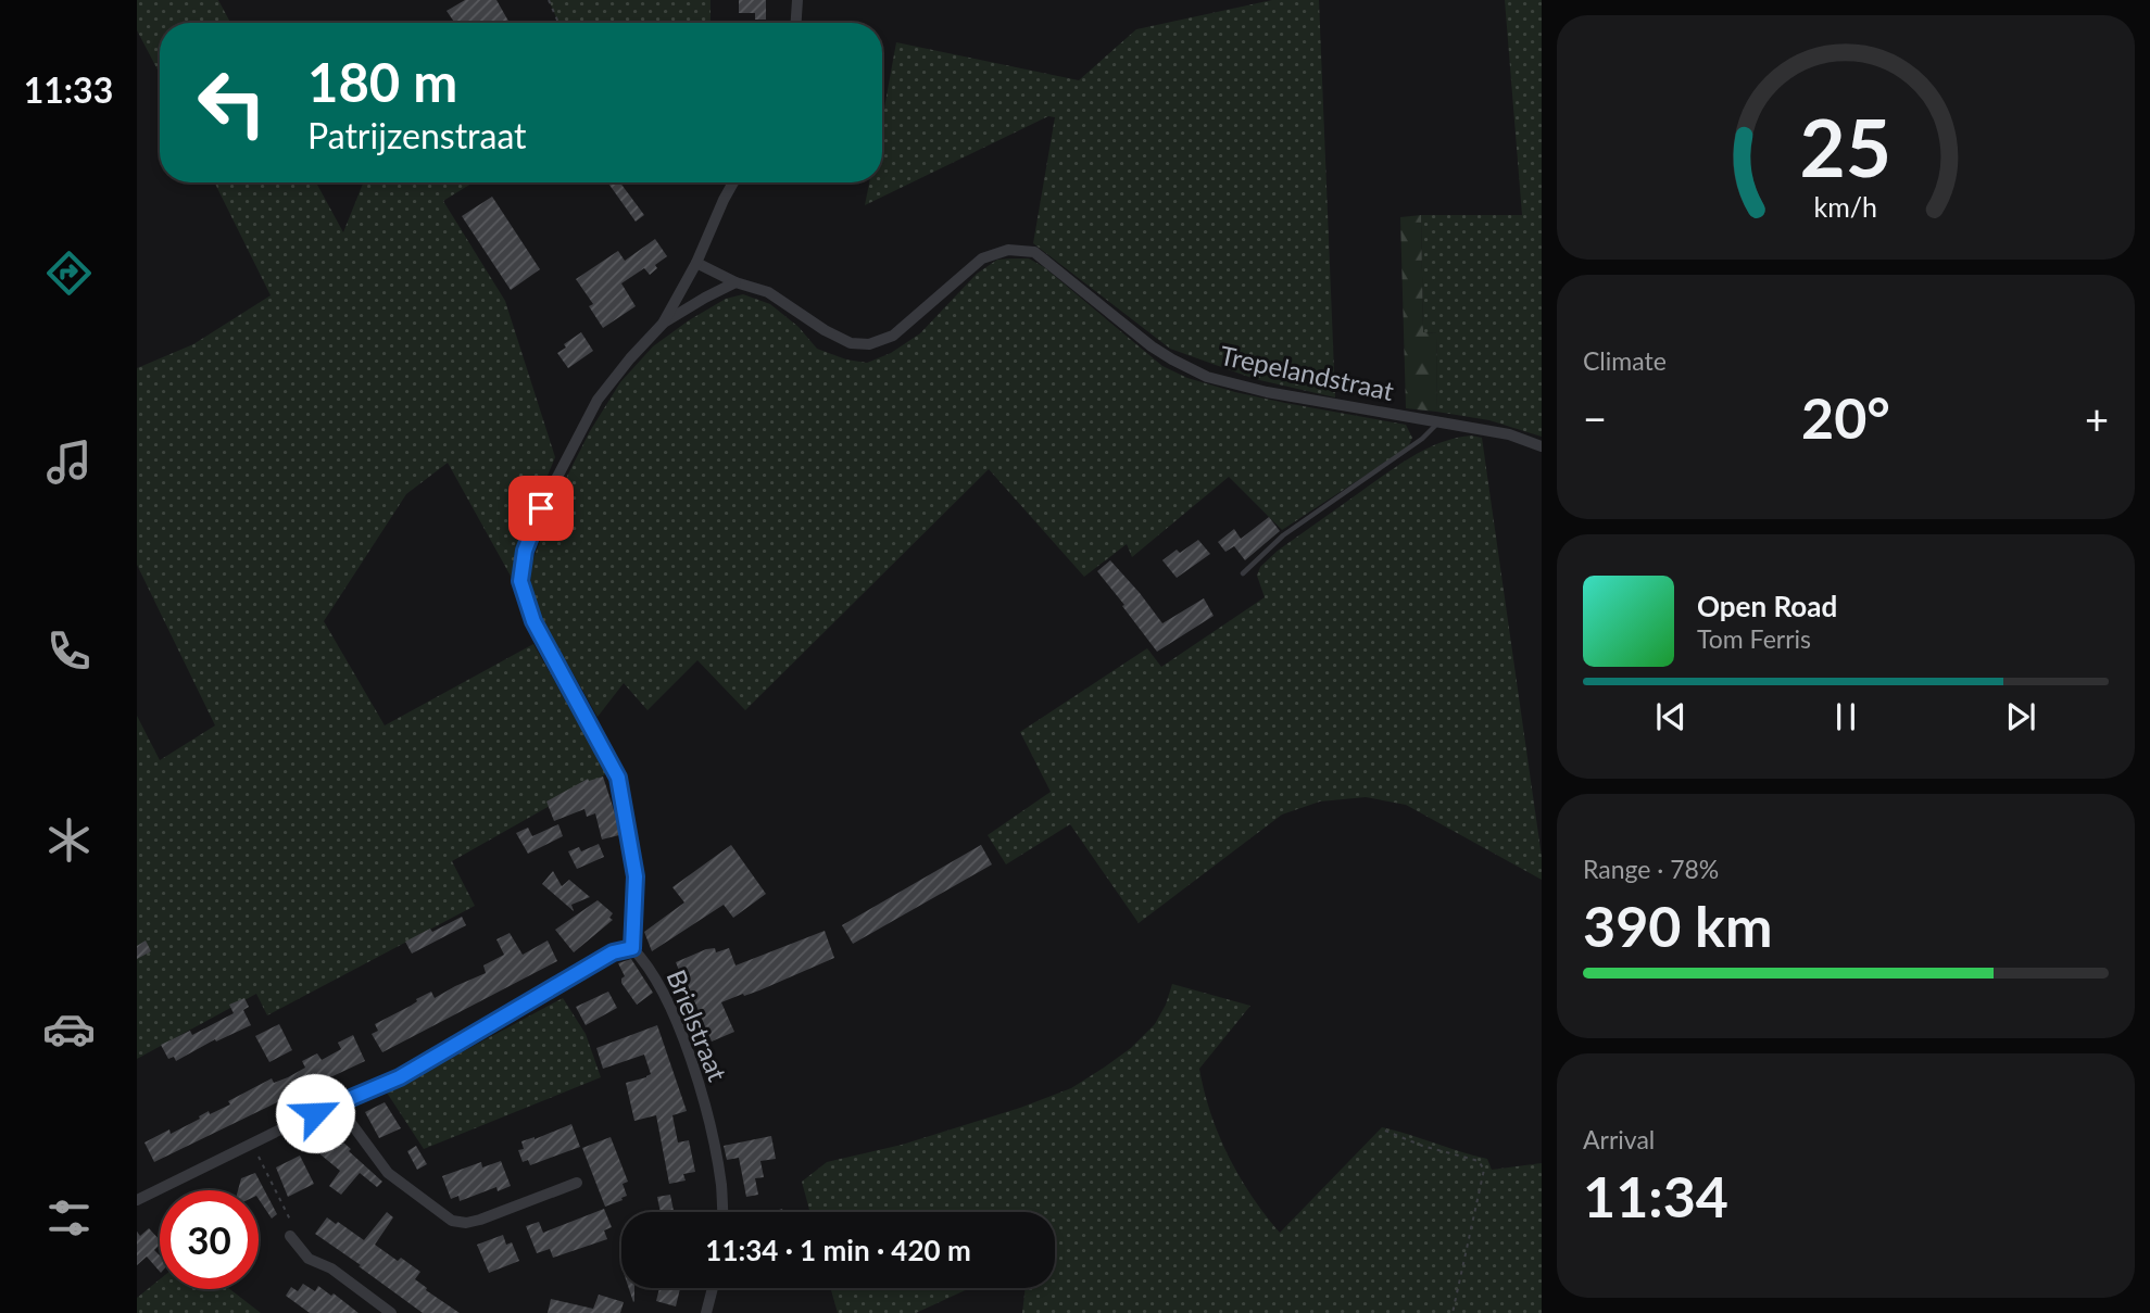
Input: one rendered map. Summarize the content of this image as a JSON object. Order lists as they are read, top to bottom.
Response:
{
  "streets": {
    "street": ["Trepelandstraat", "Brielstraat"]
  },
  "page": {
    "tabs": "11:33",
    "turn": ["180 m", "Patrijzenstraat"],
    "tile": [
      "Climate",
      ["Range · 78%", "390 km"],
      ["Arrival", "11:34"]
    ],
    "heat": ["−", "20°", "+"],
    "song": ["Open Road", "Tom Ferris"],
    "limit": "30",
    "trip": "11:34 · 1 min · 420 m",
    "gauge": ["25", "km/h"]
  }
}
